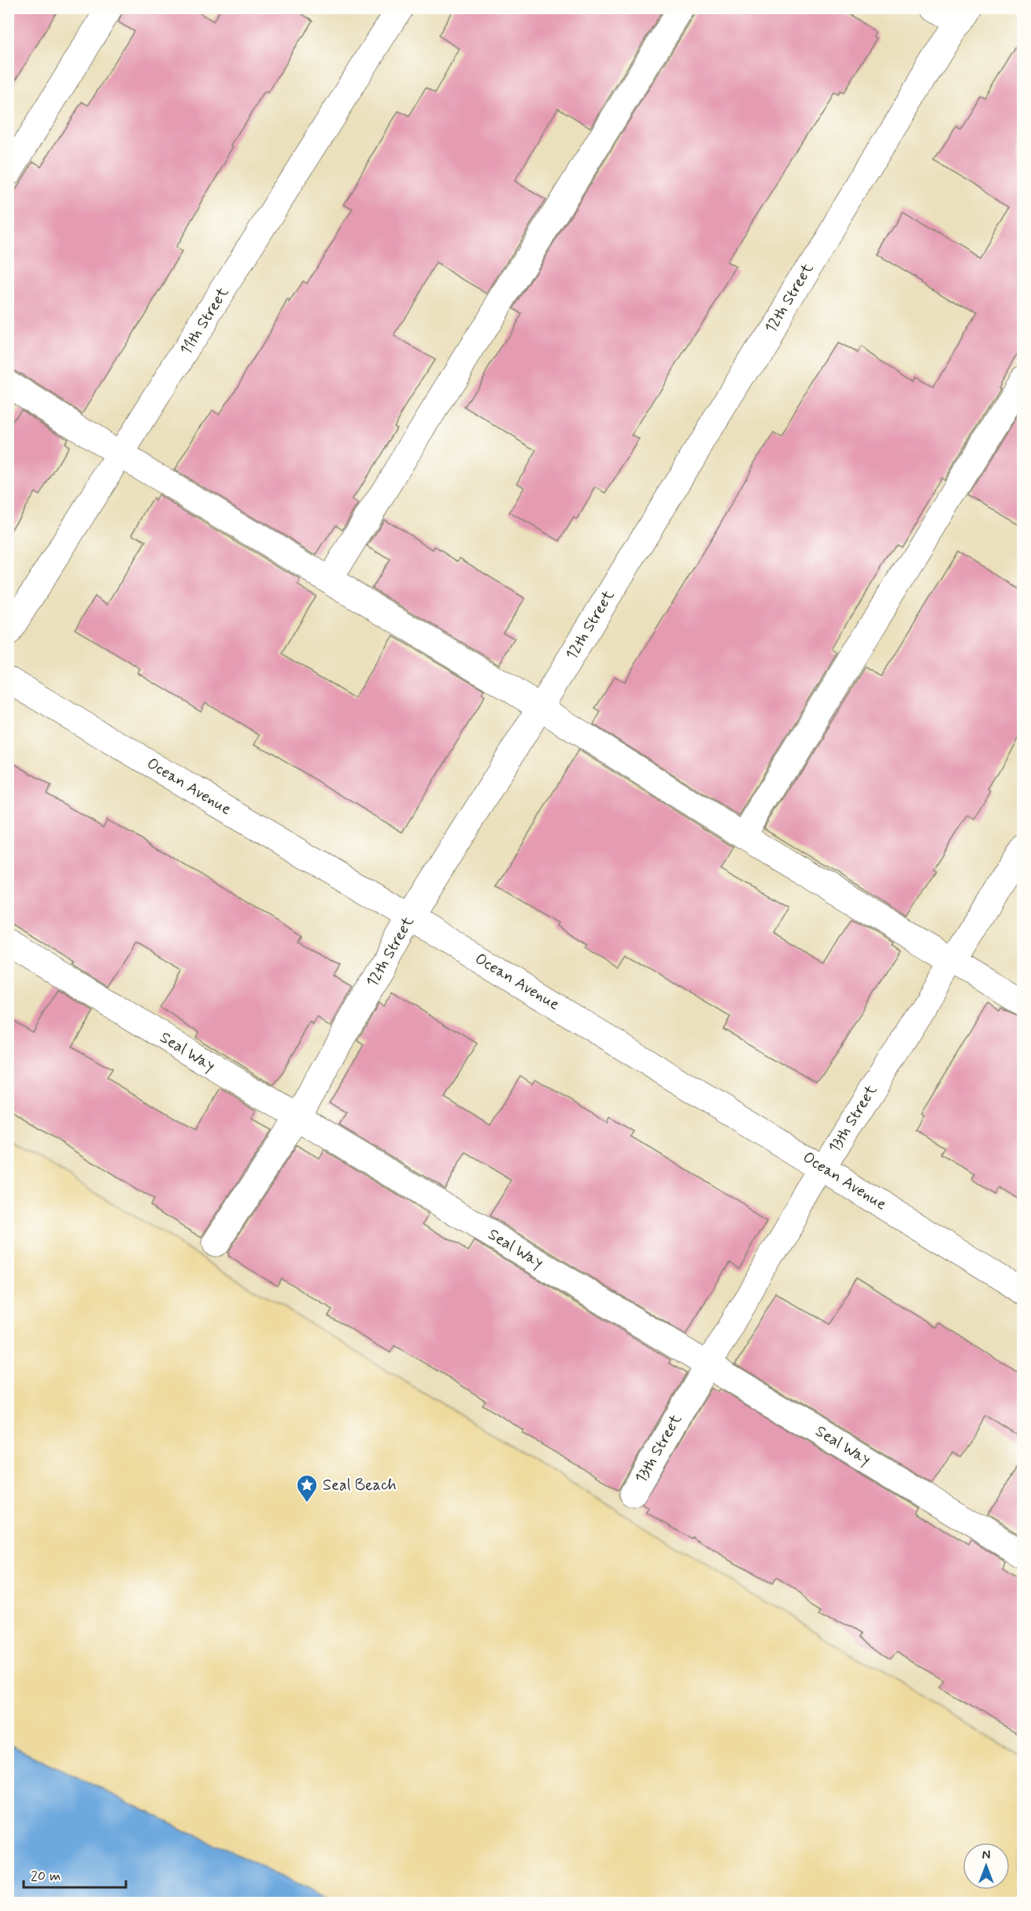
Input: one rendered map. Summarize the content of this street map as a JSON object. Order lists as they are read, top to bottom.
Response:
{
  "streets": {
    "street": [
      "12th Street",
      "11th Street",
      "Ocean Avenue",
      "Seal Way",
      "13th Street"
    ]
  },
  "crossings": [
    ["12th Street", "Ocean Avenue"],
    ["12th Street", "Seal Way"],
    ["Ocean Avenue", "13th Street"],
    ["Seal Way", "13th Street"]
  ],
  "places": {
    "place": ["Seal Beach"]
  },
  "scale_bar": "20 m",
  "north": "top"
}
